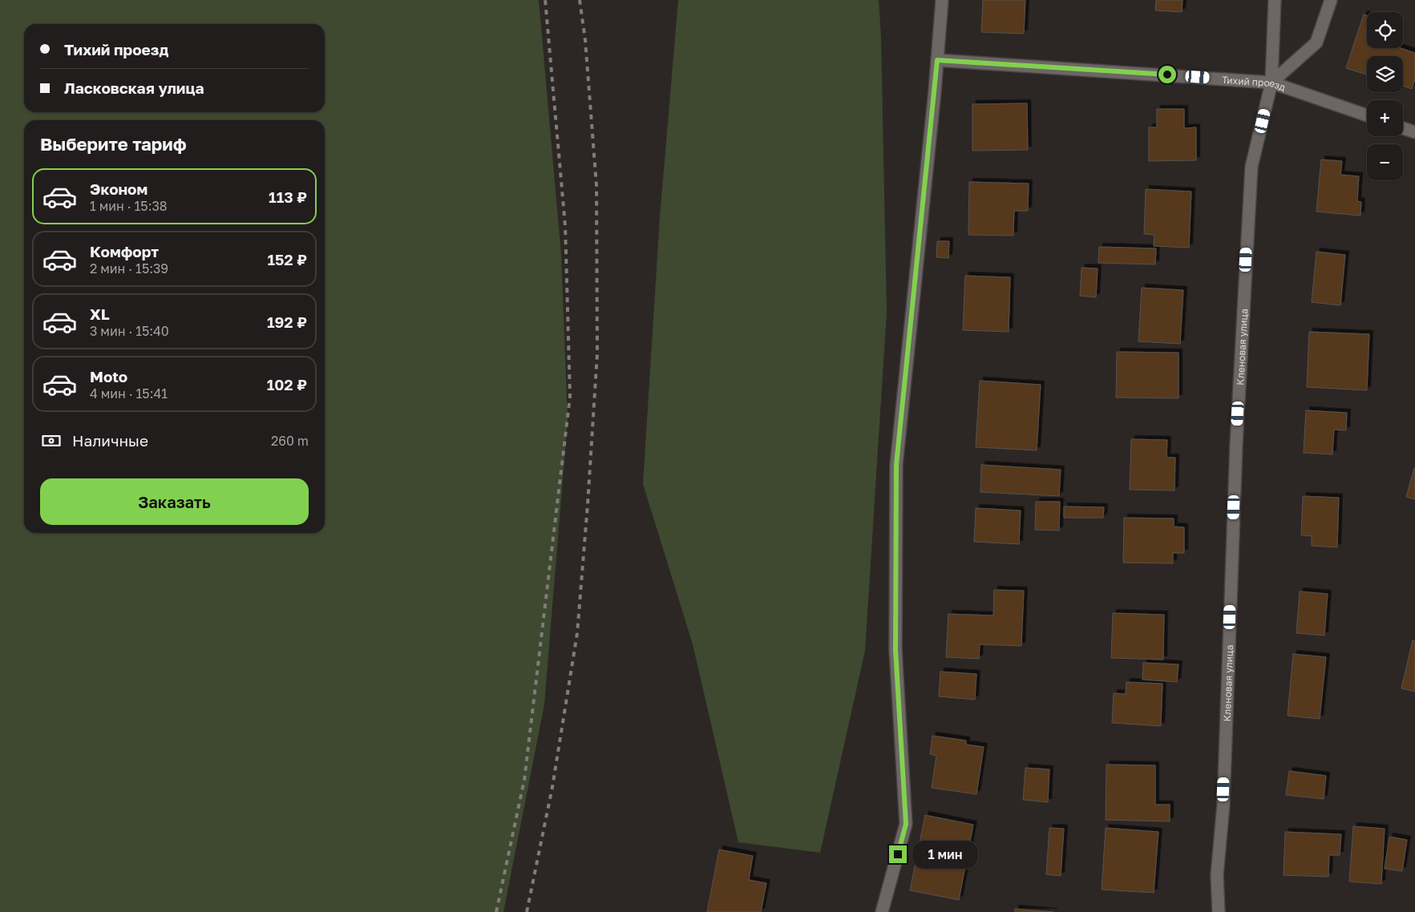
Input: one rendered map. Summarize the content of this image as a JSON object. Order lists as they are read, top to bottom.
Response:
{
  "streets": {
    "street": ["Тихий проезд", "Кленовая улица"]
  },
  "crossings": [
    ["Тихий проезд", "Кленовая улица"]
  ],
  "page": {
    "map_buttons": ["+", "−"],
    "banner": ["Тихий проезд", "Ласковская улица"],
    "heading": "Выберите тариф",
    "list": [
      {
        "name": "Эконом",
        "note": "1 мин · 15:38",
        "value": "113 ₽"
      },
      {
        "name": "Комфорт",
        "note": "2 мин · 15:39",
        "value": "152 ₽"
      },
      {
        "name": "XL",
        "note": "3 мин · 15:40",
        "value": "192 ₽"
      },
      {
        "name": "Moto",
        "note": "4 мин · 15:41",
        "value": "102 ₽"
      }
    ],
    "pay": ["Наличные", "260 m"],
    "buttons": "Заказать",
    "bubble": "1 мин"
  }
}
